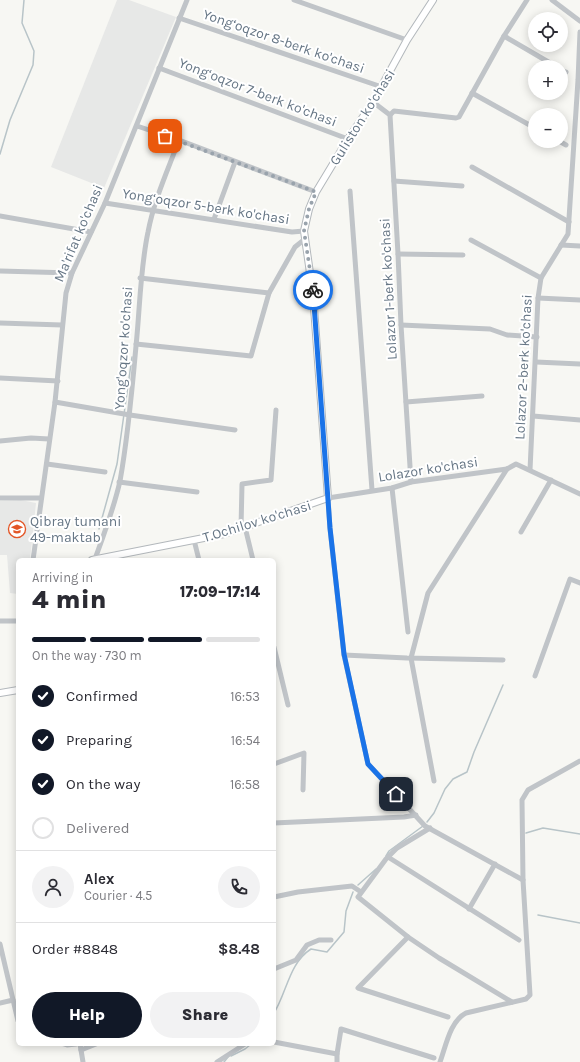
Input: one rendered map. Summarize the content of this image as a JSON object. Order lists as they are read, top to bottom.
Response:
{
  "streets": {
    "main road": ["Guliston ko'chasi", "T.Ochilov ko'chasi"],
    "street": [
      "Yong‘oqzor 8-berk ko'chasi",
      "Yong‘oqzor 7-berk ko'chasi",
      "Yong‘oqzor 5-berk ko'chasi",
      "Ma'rifat ko'chasi",
      "Lolazor 1-berk ko'chasi",
      "Yong'oqzor ko'chasi",
      "Lolazor 2-berk ko'chasi",
      "Lolazor ko'chasi"
    ]
  },
  "crossings": [
    ["Yong‘oqzor 8-berk ko'chasi", "Guliston ko'chasi"],
    ["Yong‘oqzor 8-berk ko'chasi", "Ma'rifat ko'chasi"],
    ["Yong‘oqzor 7-berk ko'chasi", "Guliston ko'chasi"],
    ["Yong‘oqzor 7-berk ko'chasi", "Ma'rifat ko'chasi"],
    ["Guliston ko'chasi", "Yong‘oqzor 5-berk ko'chasi"],
    ["Guliston ko'chasi", "Lolazor ko'chasi"],
    ["Guliston ko'chasi", "T.Ochilov ko'chasi"],
    ["Yong‘oqzor 5-berk ko'chasi", "Ma'rifat ko'chasi"],
    ["Yong‘oqzor 5-berk ko'chasi", "Yong'oqzor ko'chasi"],
    ["Lolazor 1-berk ko'chasi", "Lolazor ko'chasi"],
    ["Lolazor 2-berk ko'chasi", "Lolazor ko'chasi"],
    ["Lolazor ko'chasi", "T.Ochilov ko'chasi"]
  ],
  "places": {
    "school or university": ["Qibray tumani 49-maktab"]
  },
  "page": {
    "map_buttons": ["+", "−"],
    "heading": ["4 min", "Arriving in", "17:09–17:14"],
    "panel": [
      "Alex",
      "Courier · 4.5",
      "Order #8848",
      "$8.48"
    ],
    "bar": "On the way · 730 m",
    "list": [
      ["Confirmed", "16:53"],
      ["Preparing", "16:54"],
      ["On the way", "16:58"],
      "Delivered"
    ],
    "buttons": ["Help", "Share"]
  }
}
